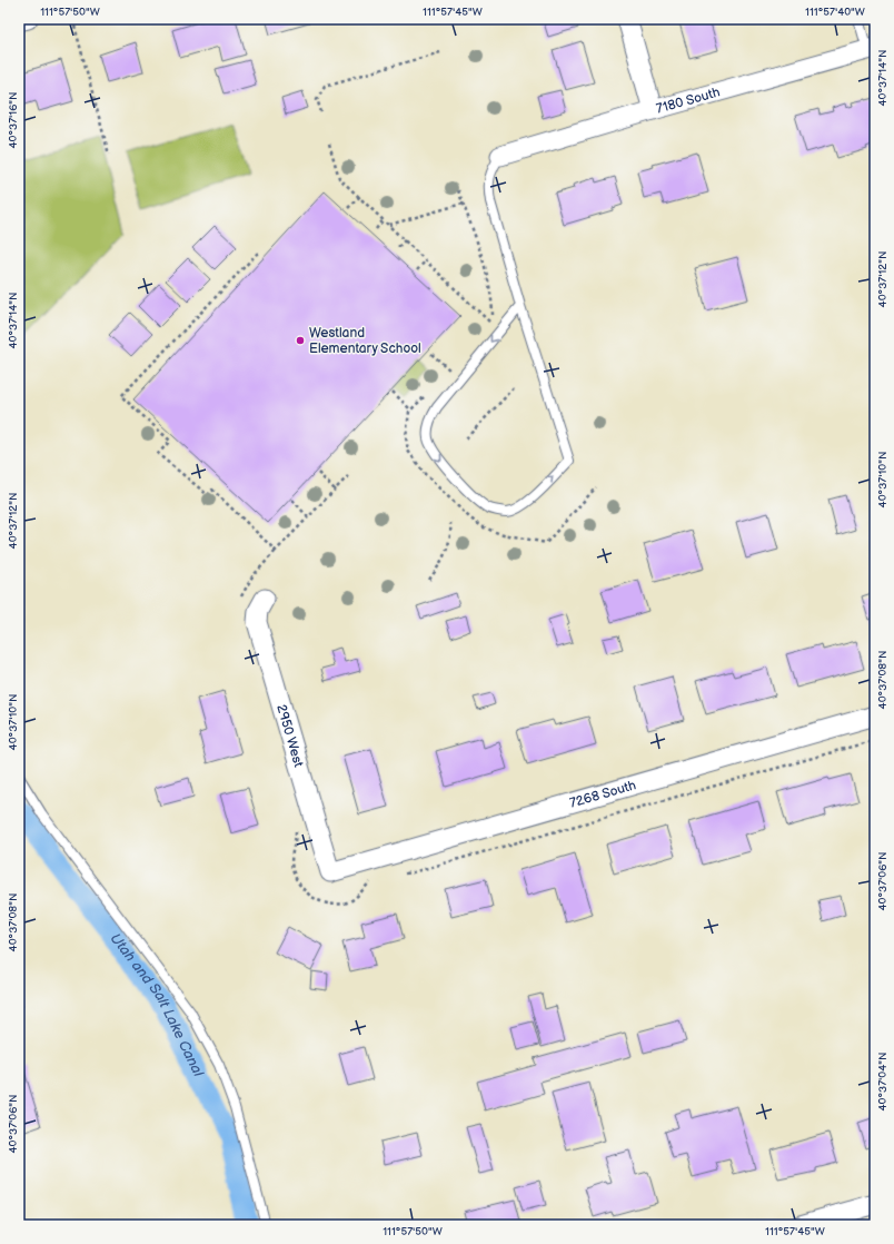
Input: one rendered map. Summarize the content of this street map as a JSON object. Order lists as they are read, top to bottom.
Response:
{
  "streets": {
    "street": ["7180 South", "2950 West", "7268 South"]
  },
  "crossings": [
    ["2950 West", "7268 South"]
  ],
  "water": ["Utah and Salt Lake Canal"],
  "places": ["Westland Elementary School"],
  "coordinates": [
    "111°57'50\"W",
    "111°57'45\"W",
    "111°57'40\"W",
    "40°37'14\"N",
    "40°37'16\"N",
    "40°37'12\"N",
    "40°37'10\"N",
    "40°37'08\"N",
    "40°37'06\"N",
    "40°37'04\"N"
  ]
}
